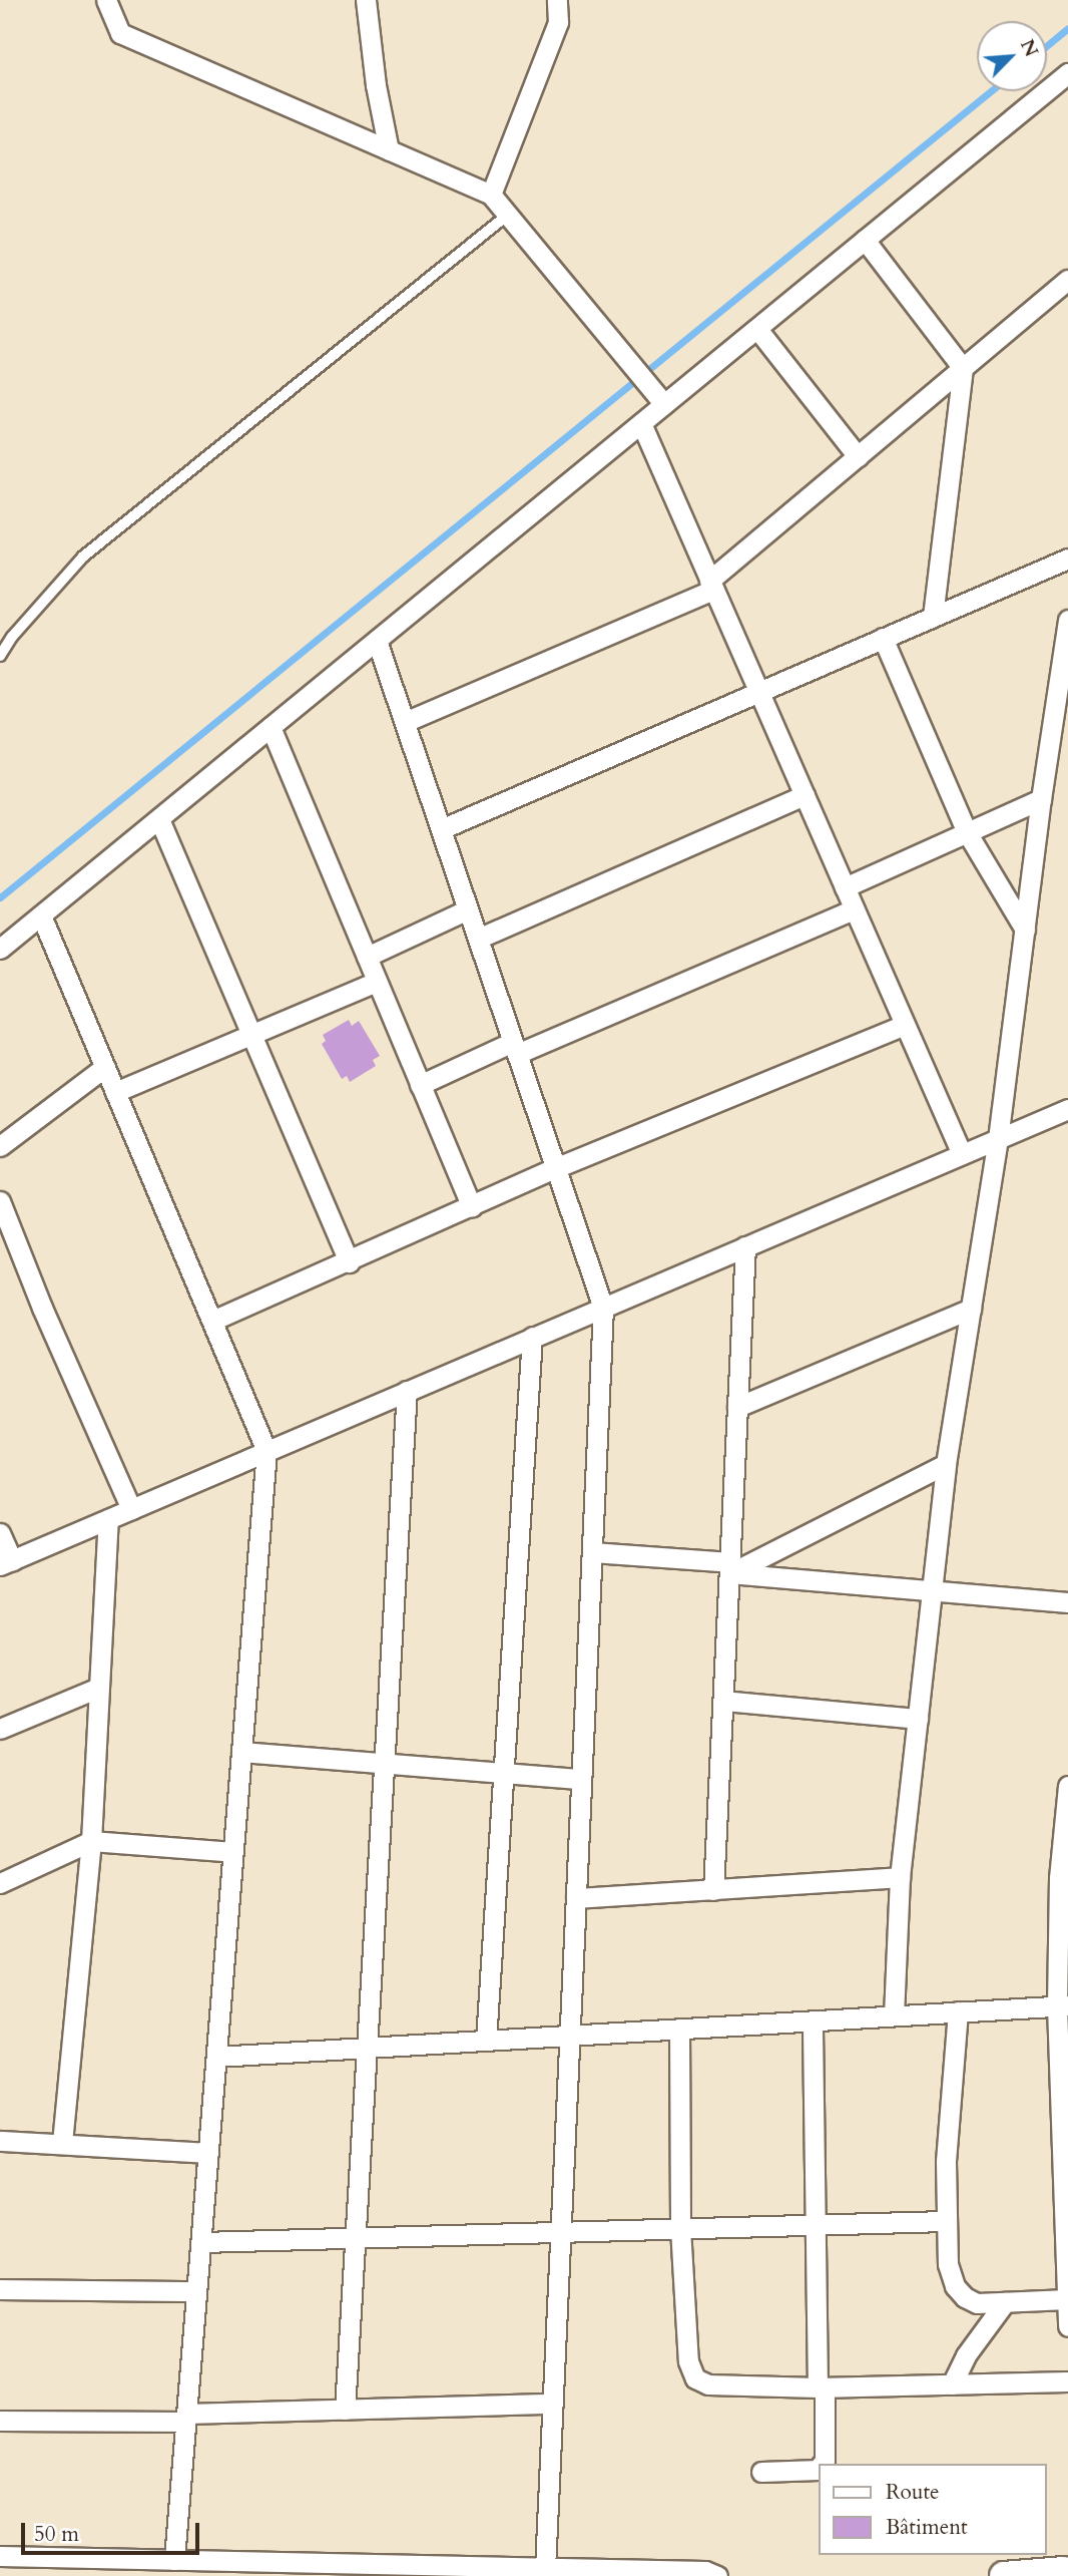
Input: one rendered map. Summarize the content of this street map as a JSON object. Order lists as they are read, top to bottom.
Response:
{
  "legend": ["Route", "Bâtiment"],
  "scale_bar": "50 m",
  "north": "top right"
}
